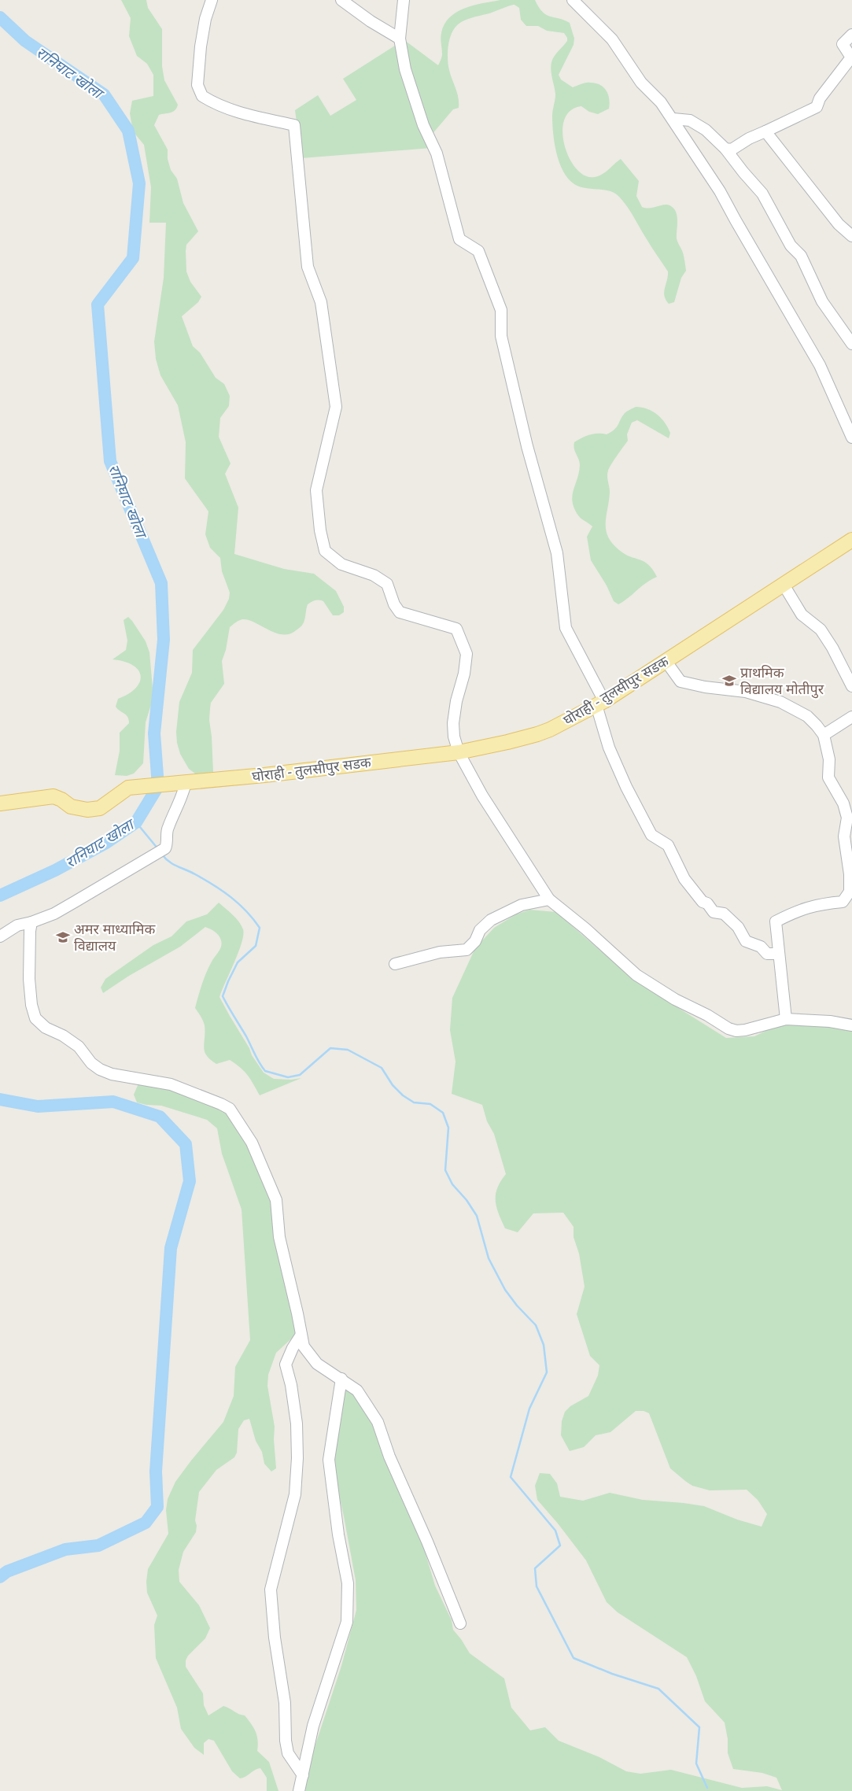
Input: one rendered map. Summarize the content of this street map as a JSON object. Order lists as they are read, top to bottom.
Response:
{
  "streets": {
    "main road": ["घोराही - तुलसीपुर सडक"]
  },
  "water": ["रानिघाट खोला"],
  "places": {
    "school or university": ["प्राथमिक विद्यालय मोतीपुर", "अमर माध्यामिक विद्यालय"]
  }
}
